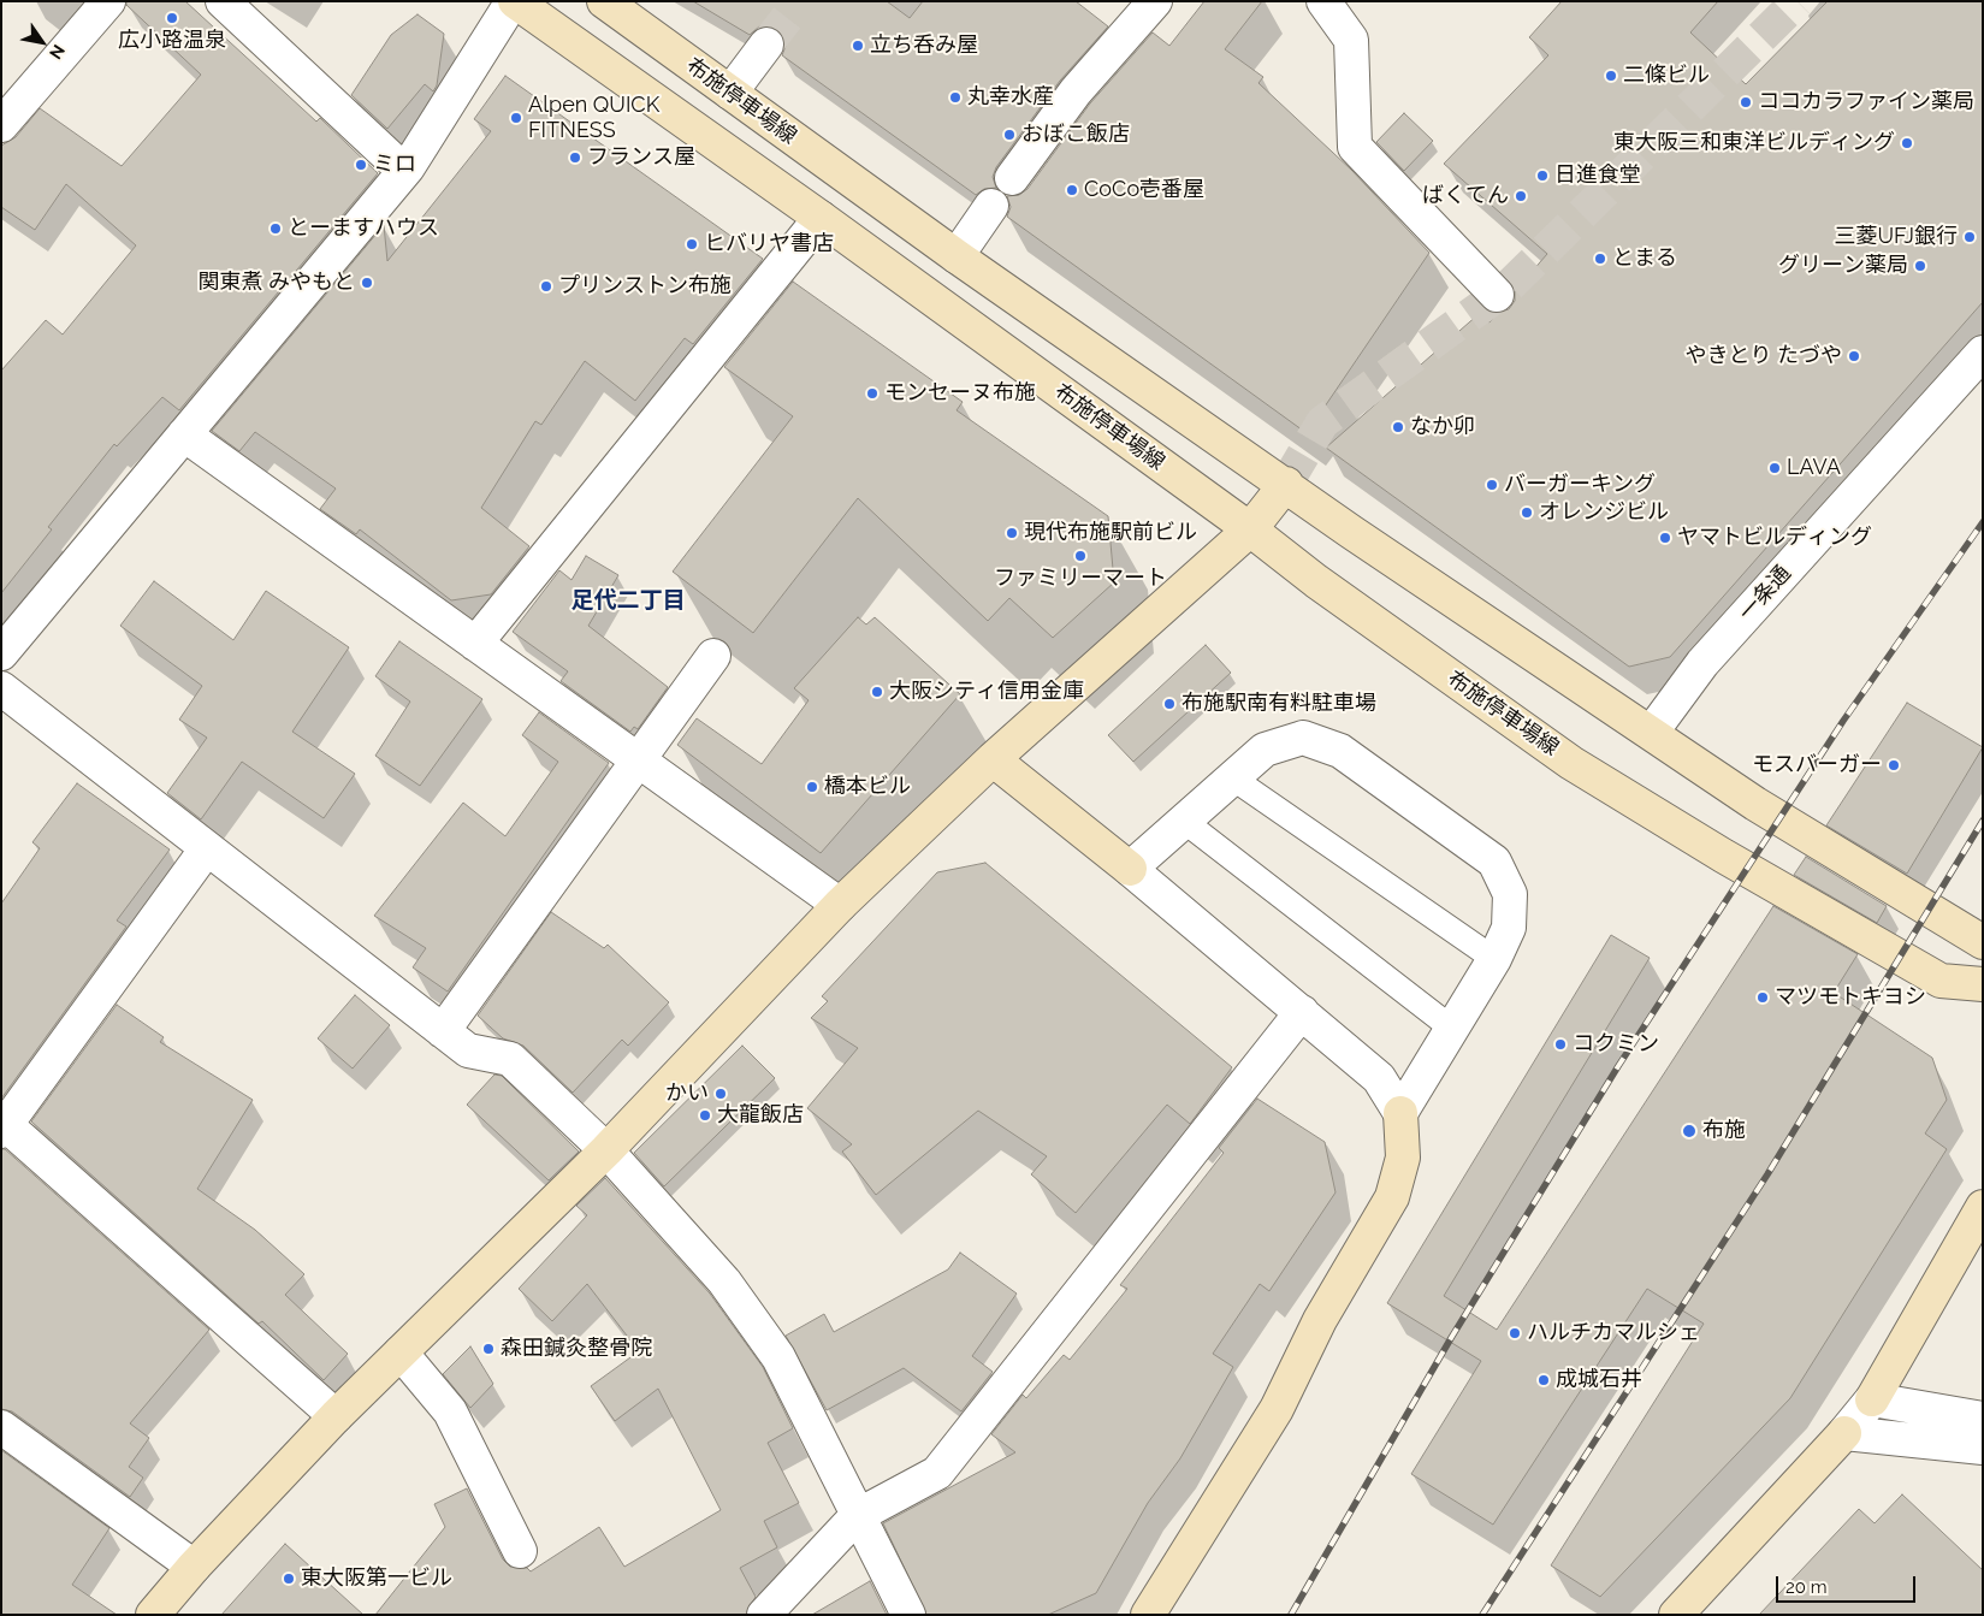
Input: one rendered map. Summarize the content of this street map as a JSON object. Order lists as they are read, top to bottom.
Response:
{
  "streets": {
    "street": ["布施停車場線", "一条通"]
  },
  "crossings": [
    ["布施停車場線", "一条通"]
  ],
  "districts": ["足代二丁目"],
  "places": [
    "広小路温泉",
    "立ち呑み屋",
    "二條ビル",
    "丸幸水産",
    "ココカラファイン薬局",
    "Alpen QUICK FITNESS",
    "おぼこ飯店",
    "東大阪三和東洋ビルディング",
    "フランス屋",
    "ミロ",
    "日進食堂",
    "CoCo壱番屋",
    "ばくてん",
    "とーますハウス",
    "三菱UFJ銀行",
    "ヒバリヤ書店",
    "とまる",
    "グリーン薬局",
    "関東煮 みやもと",
    "プリンストン布施",
    "やきとり たづや",
    "モンセーヌ布施",
    "なか卯",
    "LAVA",
    "バーガーキング",
    "オレンジビル",
    "現代布施駅前ビル",
    "ヤマトビルディング",
    "ファミリーマート",
    "大阪シティ信用金庫",
    "布施駅南有料駐車場",
    "モスバーガー",
    "橋本ビル",
    "マツモトキヨシ",
    "コクミン",
    "かい",
    "大龍飯店",
    "布施",
    "ハルチカマルシェ",
    "森田鍼灸整骨院",
    "成城石井",
    "東大阪第一ビル"
  ],
  "scale_bar": "20 m",
  "north": "bottom right"
}
